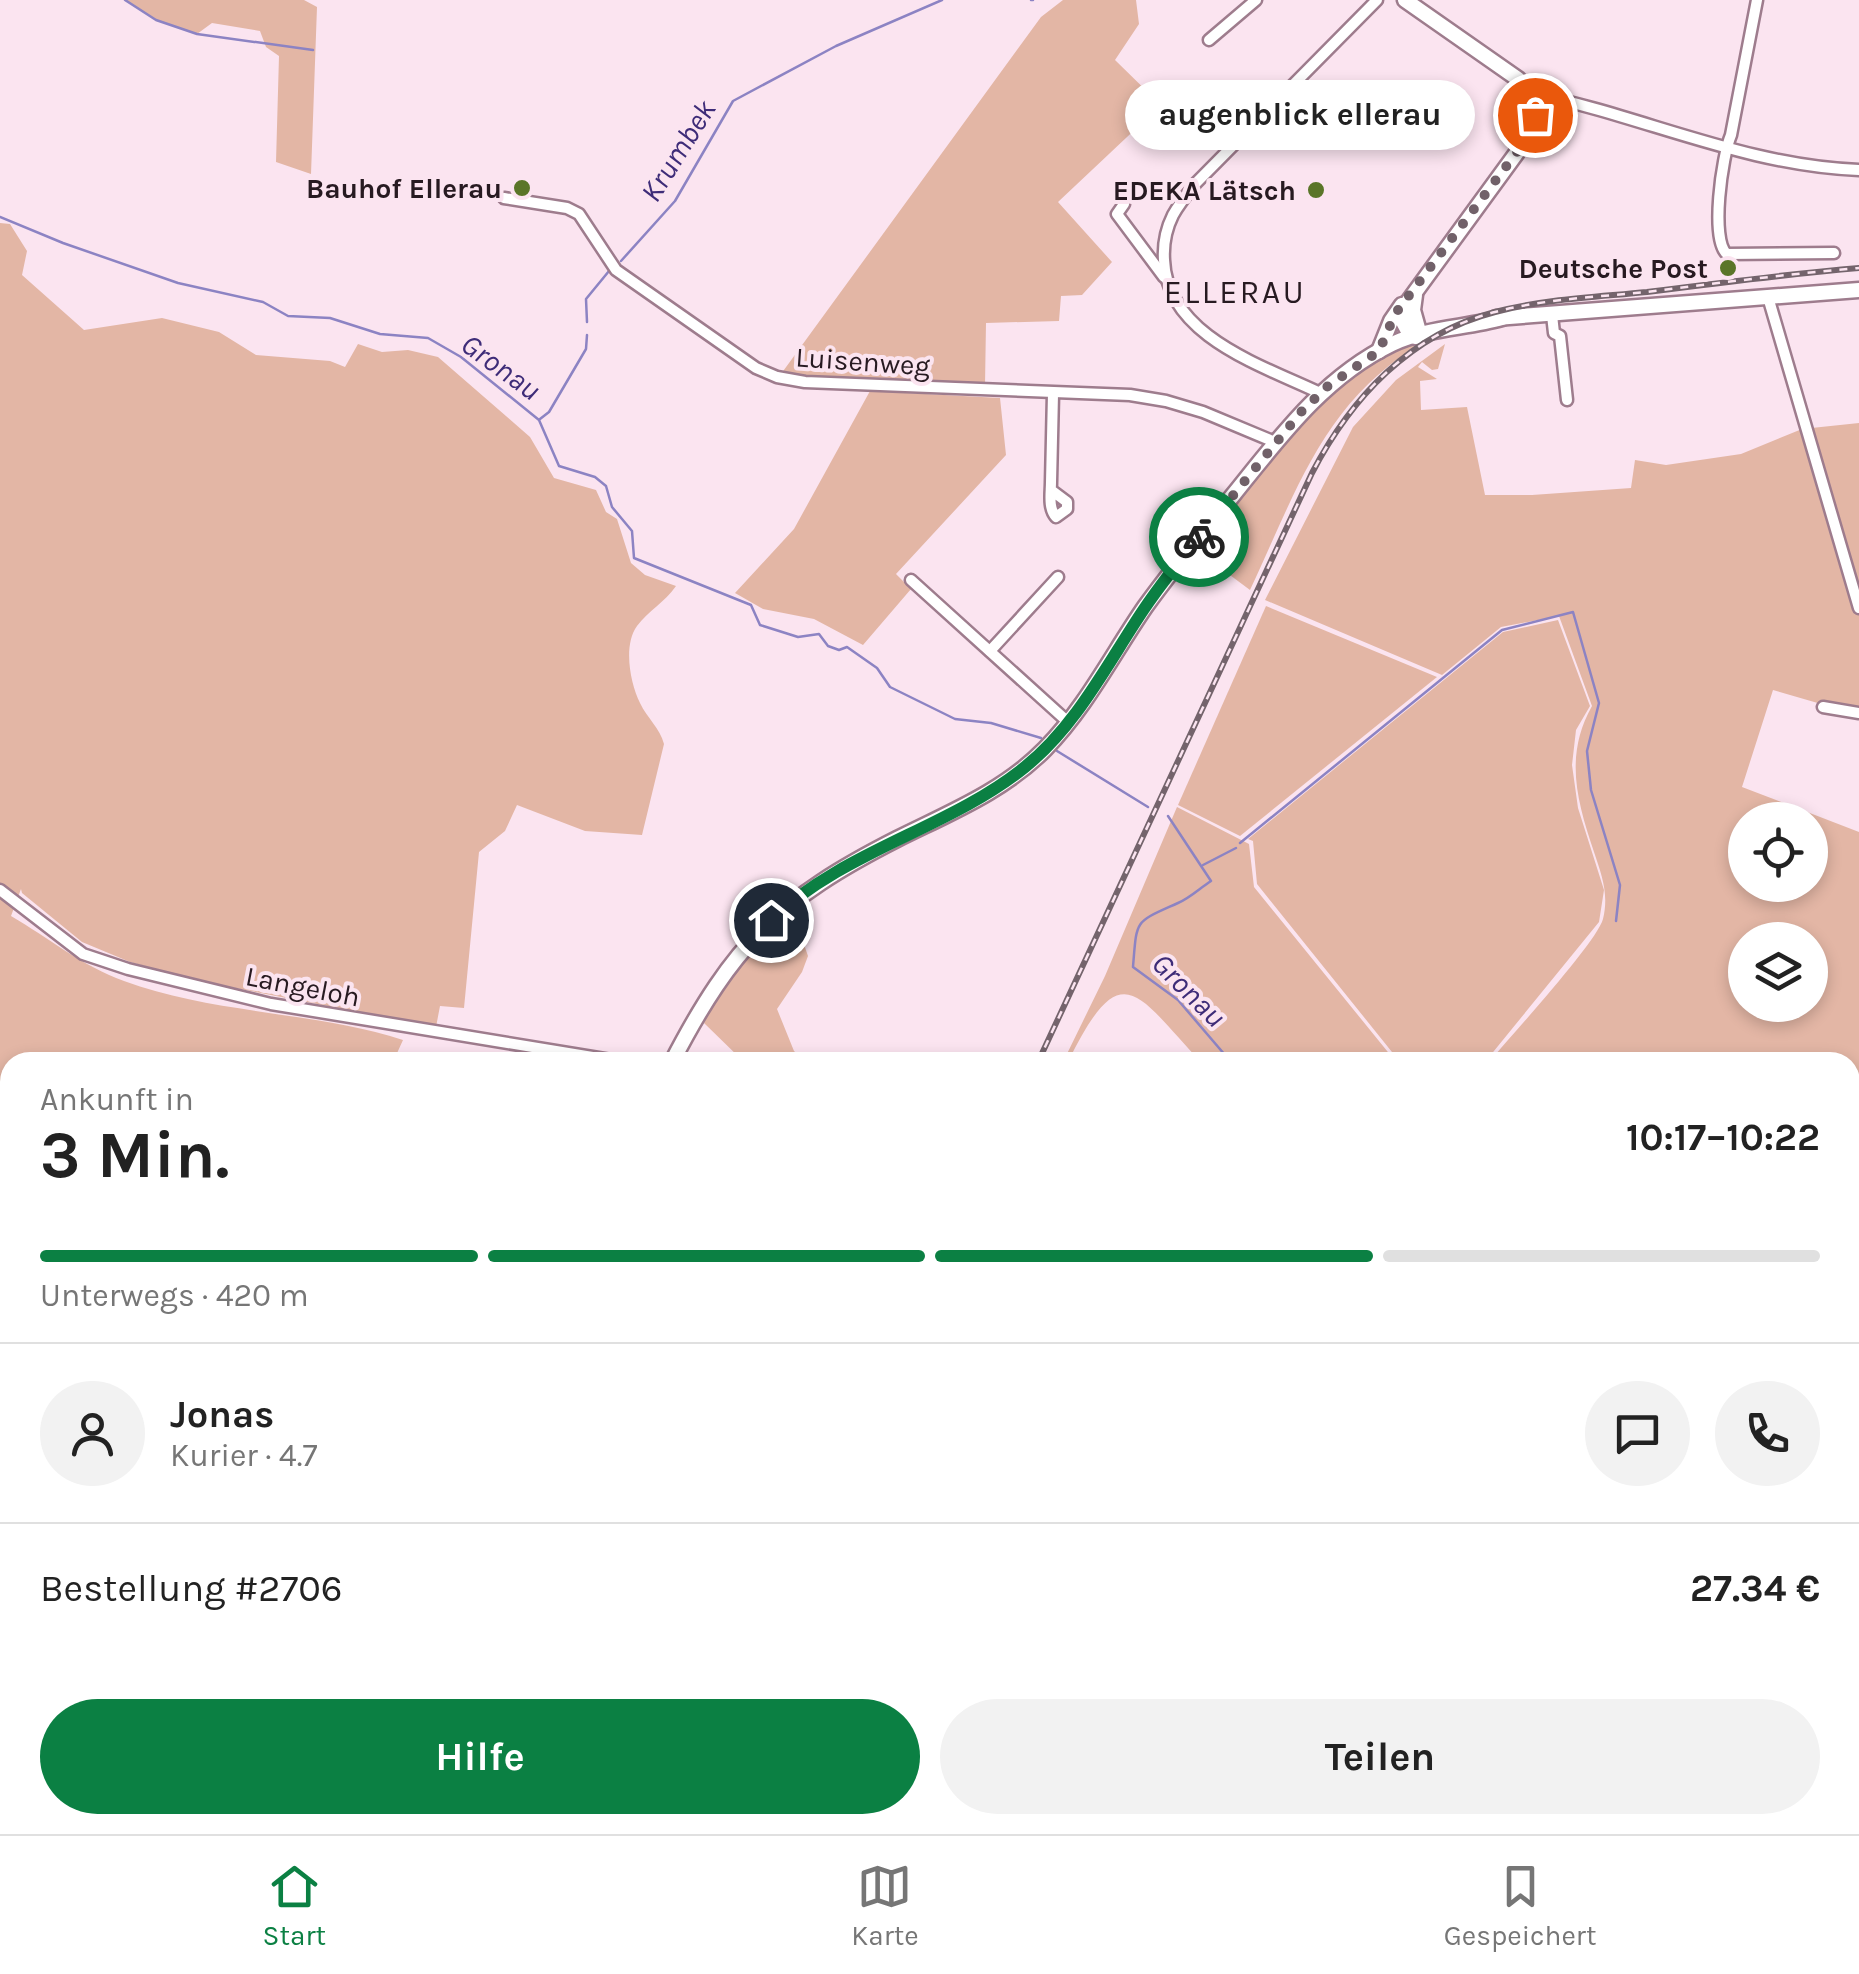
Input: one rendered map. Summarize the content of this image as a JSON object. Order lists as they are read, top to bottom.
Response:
{
  "streets": {
    "street": ["Luisenweg", "Langeloh"]
  },
  "districts": ["ELLERAU"],
  "water": ["Krumbek", "Gronau"],
  "places": [
    "augenblick ellerau",
    "Bauhof Ellerau",
    "EDEKA Lätsch",
    "Deutsche Post"
  ],
  "page": {
    "bubble": "augenblick ellerau",
    "heading": ["3 Min.", "Ankunft in", "10:17–10:22"],
    "panel": [
      "Jonas",
      "Kurier · 4.7",
      "Bestellung #2706",
      "27.34 €"
    ],
    "bar": "Unterwegs · 420 m",
    "buttons": ["Hilfe", "Teilen"],
    "tabs": ["Start", "Karte", "Gespeichert"]
  }
}
